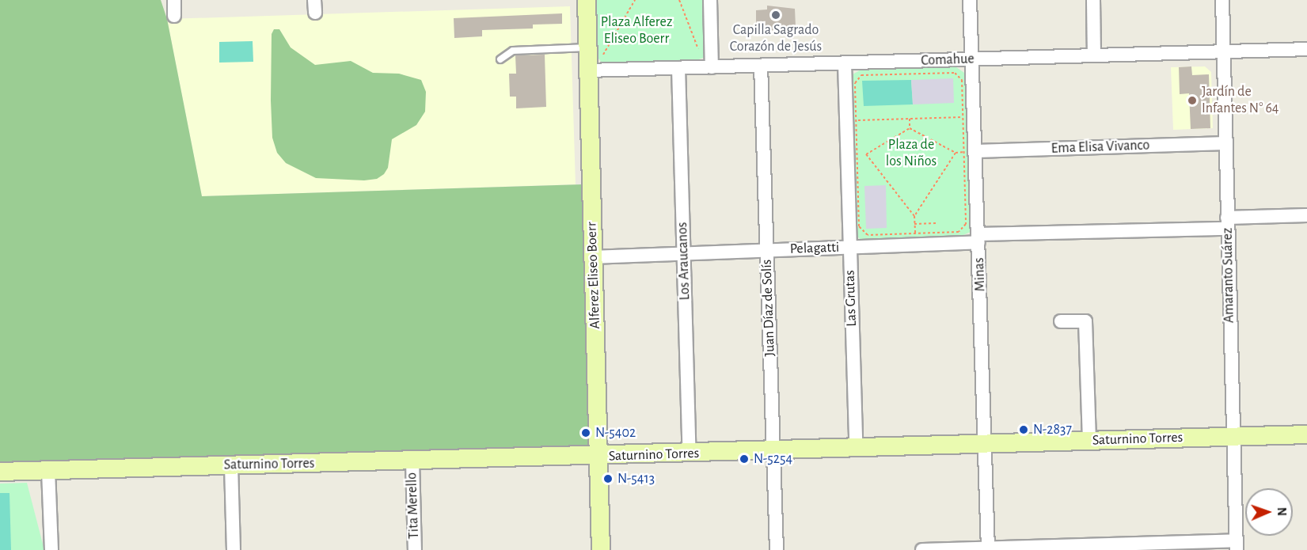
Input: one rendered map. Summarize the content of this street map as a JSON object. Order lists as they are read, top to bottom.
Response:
{
  "streets": {
    "street": [
      "Comahue",
      "Ema Elisa Vivanco",
      "Pelagatti",
      "Los Araucanos",
      "Minas",
      "Alferez Eliseo Boerr",
      "Amaranto Suárez",
      "Las Grutas",
      "Juan Díaz de Solís",
      "Saturnino Torres",
      "Tita Merello"
    ]
  },
  "crossings": [
    ["Comahue", "Los Araucanos"],
    ["Comahue", "Minas"],
    ["Comahue", "Alferez Eliseo Boerr"],
    ["Comahue", "Amaranto Suárez"],
    ["Comahue", "Las Grutas"],
    ["Comahue", "Juan Díaz de Solís"],
    ["Ema Elisa Vivanco", "Minas"],
    ["Ema Elisa Vivanco", "Amaranto Suárez"],
    ["Pelagatti", "Los Araucanos"],
    ["Pelagatti", "Minas"],
    ["Pelagatti", "Alferez Eliseo Boerr"],
    ["Pelagatti", "Amaranto Suárez"],
    ["Pelagatti", "Las Grutas"],
    ["Pelagatti", "Juan Díaz de Solís"],
    ["Los Araucanos", "Saturnino Torres"],
    ["Minas", "Saturnino Torres"],
    ["Alferez Eliseo Boerr", "Saturnino Torres"],
    ["Amaranto Suárez", "Saturnino Torres"],
    ["Las Grutas", "Saturnino Torres"],
    ["Juan Díaz de Solís", "Saturnino Torres"],
    ["Saturnino Torres", "Tita Merello"]
  ],
  "parks": ["Plaza Alferez Eliseo Boerr", "Plaza de los Niños"],
  "places": [
    "Capilla Sagrado Corazón de Jesús",
    "Jardín de Infantes N° 64",
    "N-2837",
    "N-5402",
    "N-5254",
    "N-5413"
  ],
  "north": "right"
}
